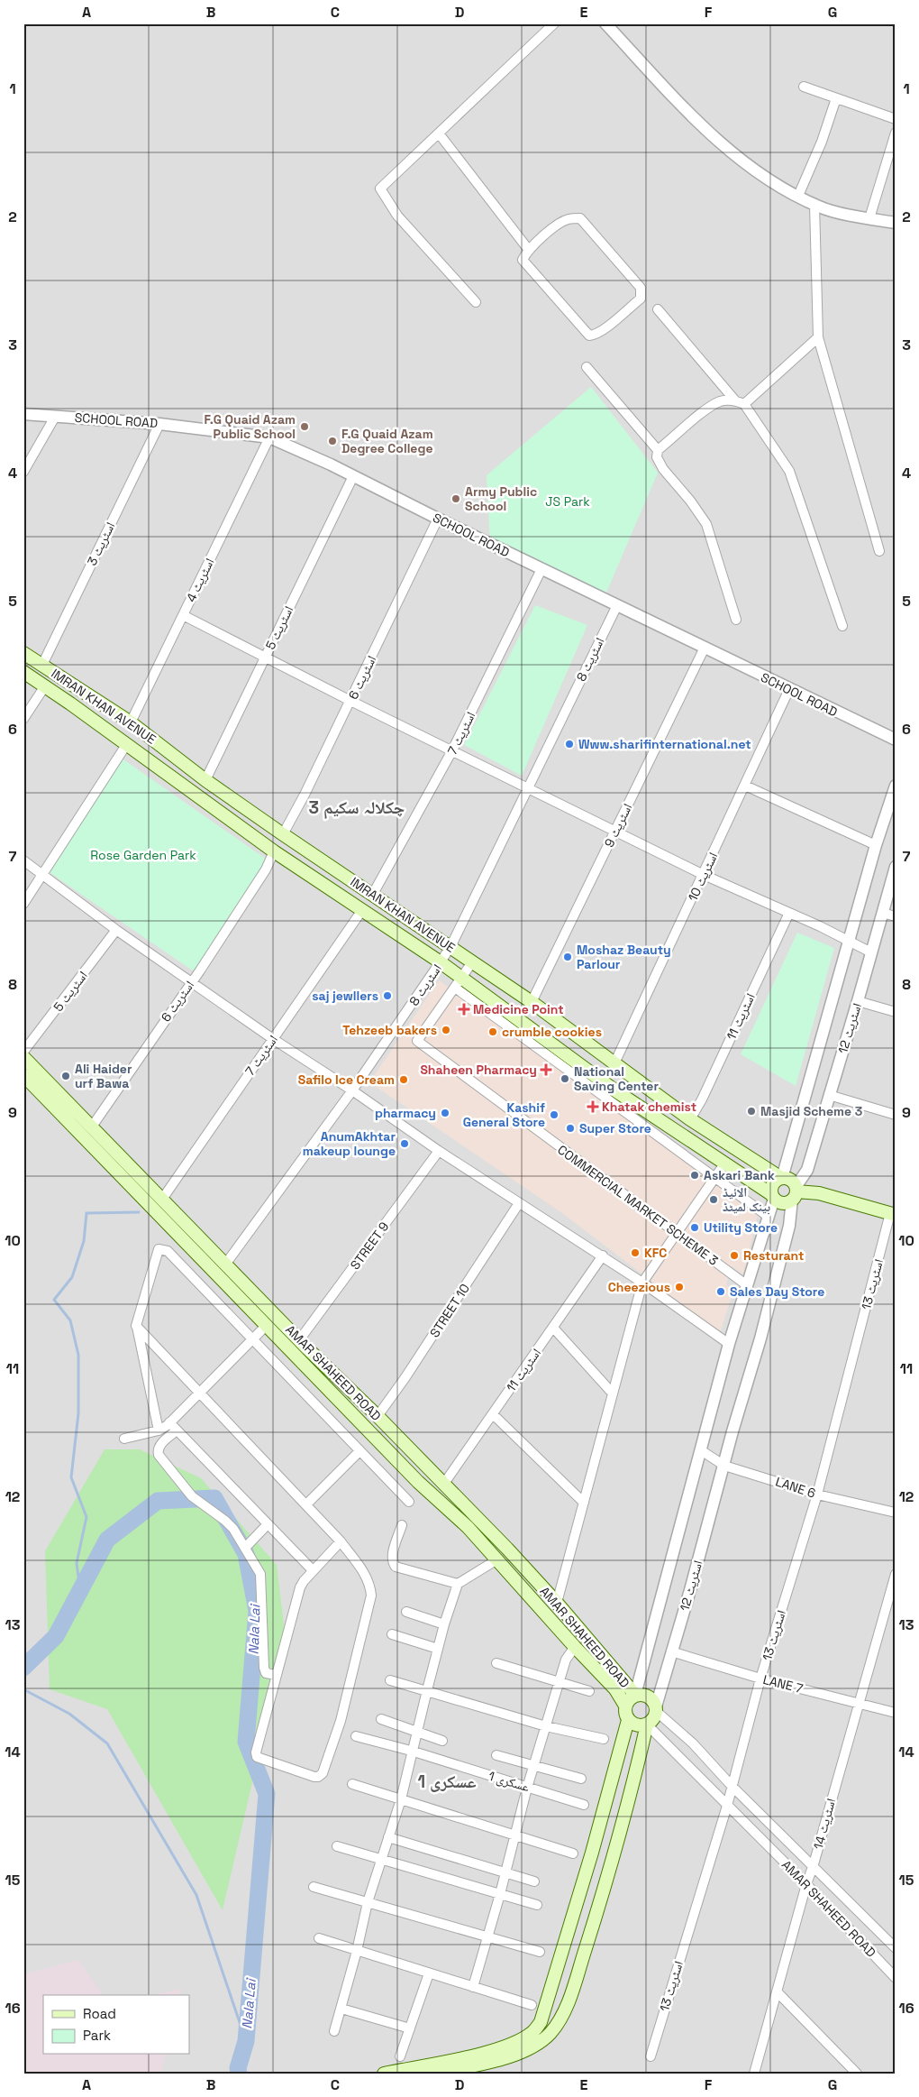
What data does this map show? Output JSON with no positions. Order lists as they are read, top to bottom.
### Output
{
  "streets": {
    "main road": ["IMRAN KHAN AVENUE", "AMAR SHAHEED ROAD"],
    "street": [
      "SCHOOL ROAD",
      "اسٹریٹ 3",
      "اسٹریٹ 4",
      "اسٹریٹ 5",
      "اسٹریٹ 8",
      "اسٹریٹ 6",
      "اسٹریٹ 7",
      "اسٹریٹ 9",
      "اسٹریٹ 10",
      "اسٹریٹ 11",
      "اسٹریٹ 12",
      "COMMERCIAL MARKET SCHEME 3",
      "STREET 9",
      "اسٹریٹ 13",
      "STREET 10",
      "LANE 6",
      "LANE 7",
      "عسکری 1",
      "اسٹریٹ 14"
    ]
  },
  "crossings": [
    ["SCHOOL ROAD", "اسٹریٹ 3"],
    ["SCHOOL ROAD", "اسٹریٹ 4"],
    ["SCHOOL ROAD", "اسٹریٹ 5"],
    ["SCHOOL ROAD", "اسٹریٹ 8"],
    ["SCHOOL ROAD", "اسٹریٹ 6"],
    ["SCHOOL ROAD", "اسٹریٹ 7"],
    ["SCHOOL ROAD", "اسٹریٹ 9"],
    ["SCHOOL ROAD", "اسٹریٹ 10"],
    ["اسٹریٹ 3", "IMRAN KHAN AVENUE"],
    ["اسٹریٹ 4", "IMRAN KHAN AVENUE"],
    ["اسٹریٹ 5", "IMRAN KHAN AVENUE"],
    ["اسٹریٹ 8", "IMRAN KHAN AVENUE"],
    ["اسٹریٹ 8", "AMAR SHAHEED ROAD"],
    ["اسٹریٹ 6", "IMRAN KHAN AVENUE"],
    ["اسٹریٹ 6", "AMAR SHAHEED ROAD"],
    ["IMRAN KHAN AVENUE", "اسٹریٹ 7"],
    ["IMRAN KHAN AVENUE", "اسٹریٹ 9"],
    ["IMRAN KHAN AVENUE", "اسٹریٹ 10"],
    ["IMRAN KHAN AVENUE", "اسٹریٹ 11"],
    ["IMRAN KHAN AVENUE", "اسٹریٹ 12"],
    ["IMRAN KHAN AVENUE", "COMMERCIAL MARKET SCHEME 3"],
    ["اسٹریٹ 7", "AMAR SHAHEED ROAD"],
    ["اسٹریٹ 11", "AMAR SHAHEED ROAD"],
    ["اسٹریٹ 12", "AMAR SHAHEED ROAD"],
    ["اسٹریٹ 12", "LANE 6"],
    ["اسٹریٹ 12", "LANE 7"],
    ["STREET 9", "AMAR SHAHEED ROAD"],
    ["اسٹریٹ 13", "AMAR SHAHEED ROAD"],
    ["اسٹریٹ 13", "LANE 6"],
    ["اسٹریٹ 13", "LANE 7"],
    ["STREET 10", "AMAR SHAHEED ROAD"],
    ["AMAR SHAHEED ROAD", "اسٹریٹ 14"],
    ["LANE 7", "اسٹریٹ 14"]
  ],
  "districts": ["چکلالہ سکیم 3", "عسکری 1"],
  "water": ["Nala Lai"],
  "parks": ["JS Park", "Rose Garden Park"],
  "places": {
    "other": [
      "F.G Quaid Azam Public School",
      "F.G Quaid Azam Degree College",
      "Army Public School",
      "Www.sharifinternational.net",
      "Moshaz Beauty Parlour",
      "saj jewllers",
      "Tehzeeb bakers",
      "crumble cookies",
      "Ali Haider urf Bawa",
      "National Saving Center",
      "Safilo Ice Cream",
      "Masjid Scheme 3",
      "pharmacy",
      "Kashif General Store",
      "Super Store",
      "AnumAkhtar makeup lounge",
      "Askari Bank",
      "الائیڈ بینک لمیٹڈ",
      "Utility Store",
      "KFC",
      "Resturant",
      "Cheezious",
      "Sales Day Store"
    ],
    "health": ["Medicine Point", "Shaheen Pharmacy", "Khatak chemist"]
  },
  "legend": ["Road", "Park"],
  "grid": {
    "columns": [
      "A",
      "B",
      "C",
      "D",
      "E",
      "F",
      "G"
    ],
    "rows": [
      "1",
      "2",
      "3",
      "4",
      "5",
      "6",
      "7",
      "8",
      "9",
      "10",
      "11",
      "12",
      "13",
      "14",
      "15",
      "16"
    ]
  }
}
